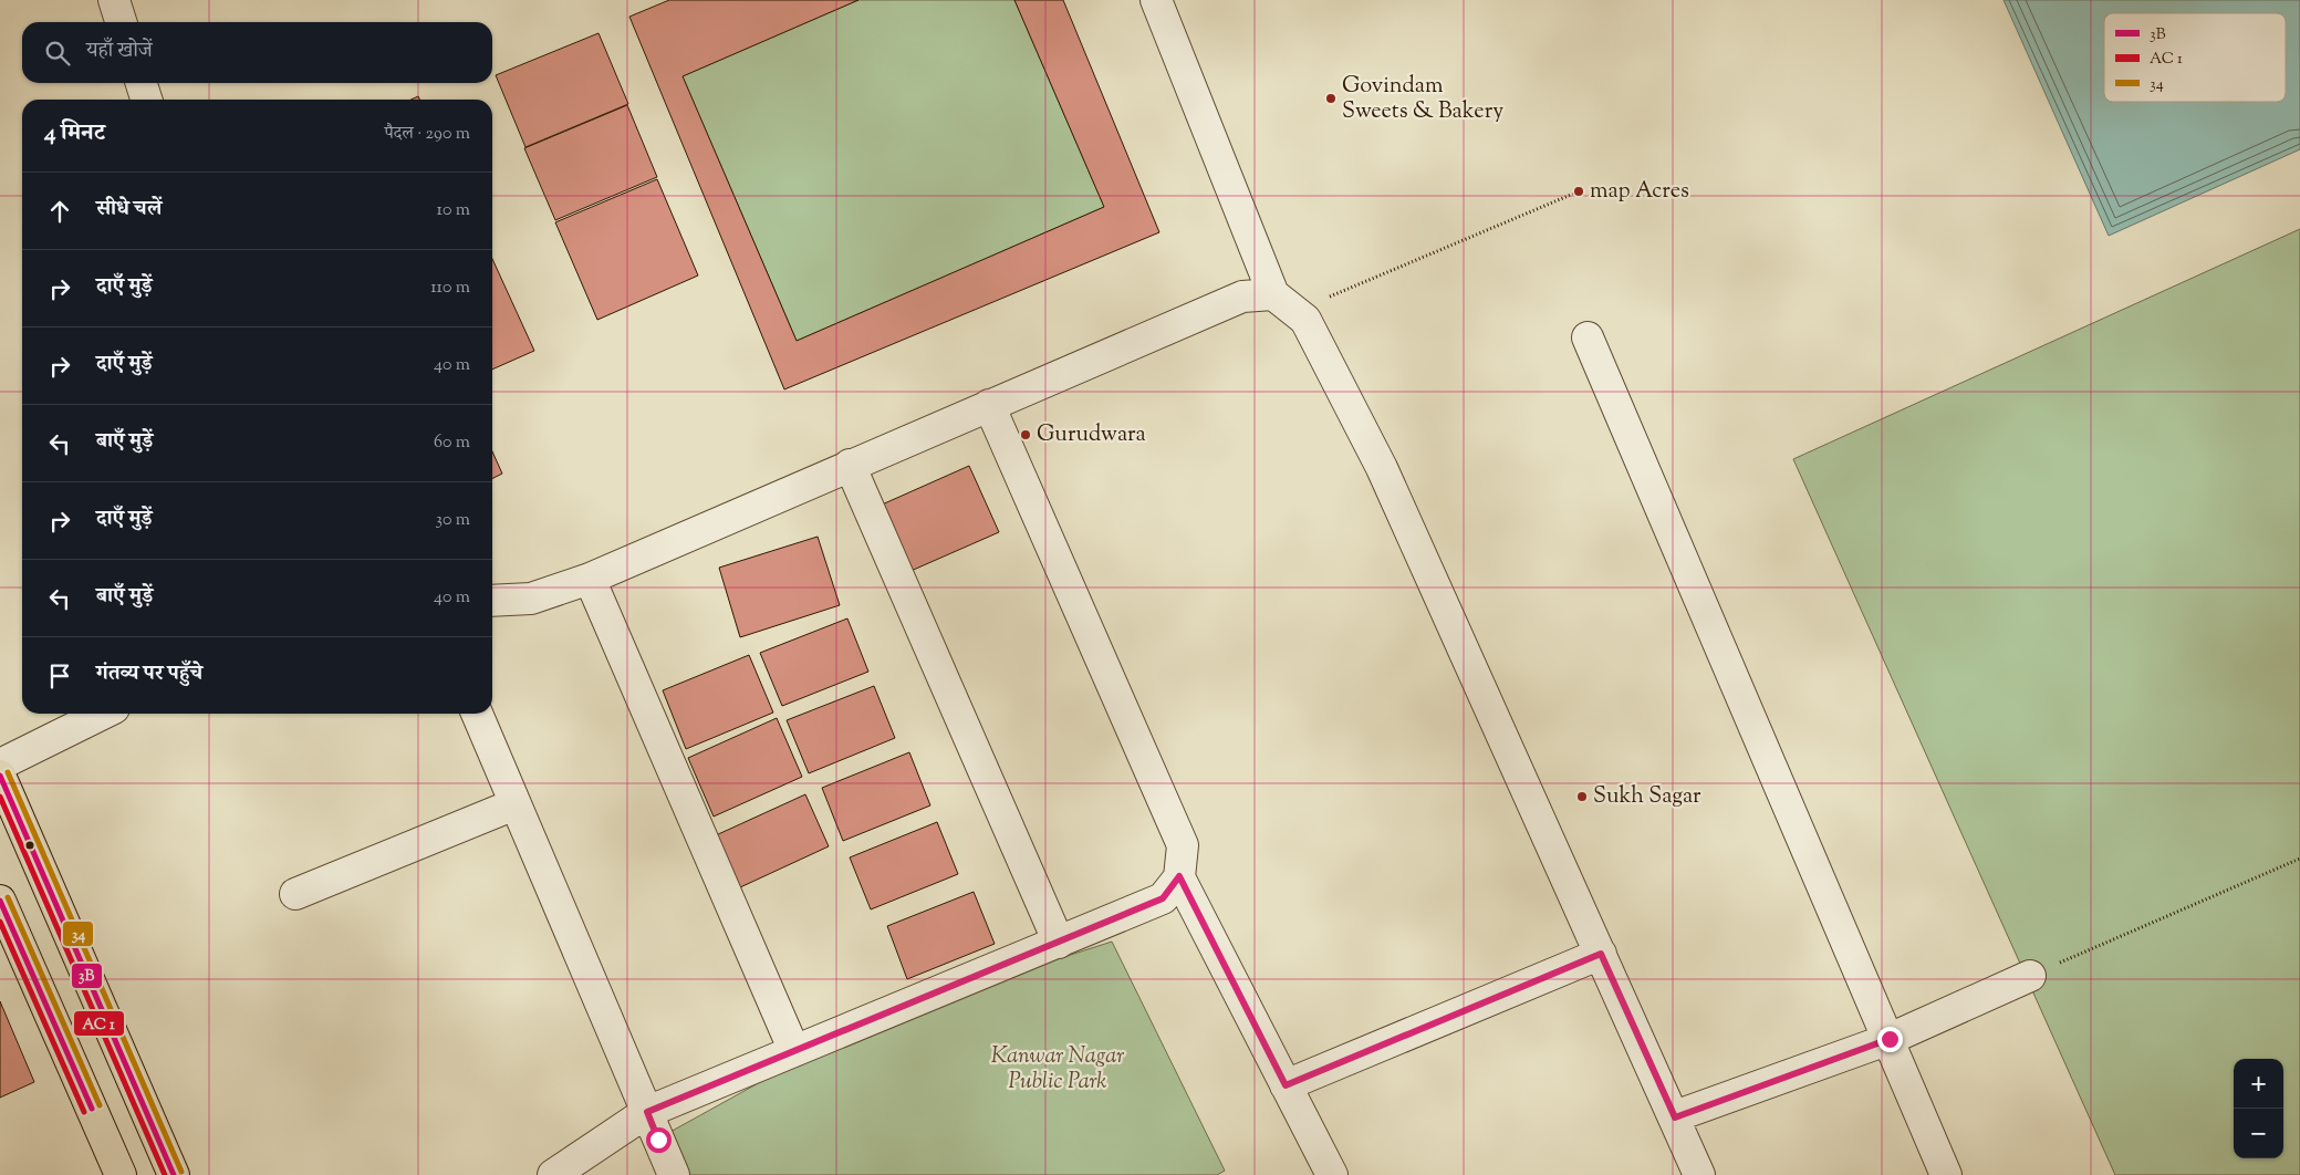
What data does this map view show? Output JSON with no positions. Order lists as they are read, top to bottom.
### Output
{
  "parks": ["Kanwar Nagar Public Park"],
  "places": [
    "Govindam Sweets & Bakery",
    "map Acres",
    "Gurudwara",
    "Sukh Sagar"
  ],
  "lines": ["transit line 34", "transit line 3B"],
  "legend": ["3B", "AC 1", "34"],
  "page": {
    "search": "यहाँ खोजें",
    "heading": ["4 मिनट", "पैदल · 290 m"],
    "list": [
      ["सीधे चलें", "10 m"],
      ["दाएँ मुड़ें", "110 m"],
      ["दाएँ मुड़ें", "40 m"],
      ["बाएँ मुड़ें", "60 m"],
      ["दाएँ मुड़ें", "30 m"],
      ["बाएँ मुड़ें", "40 m"],
      "गंतव्य पर पहुँचे"
    ],
    "map_buttons": ["+", "−"]
  }
}
